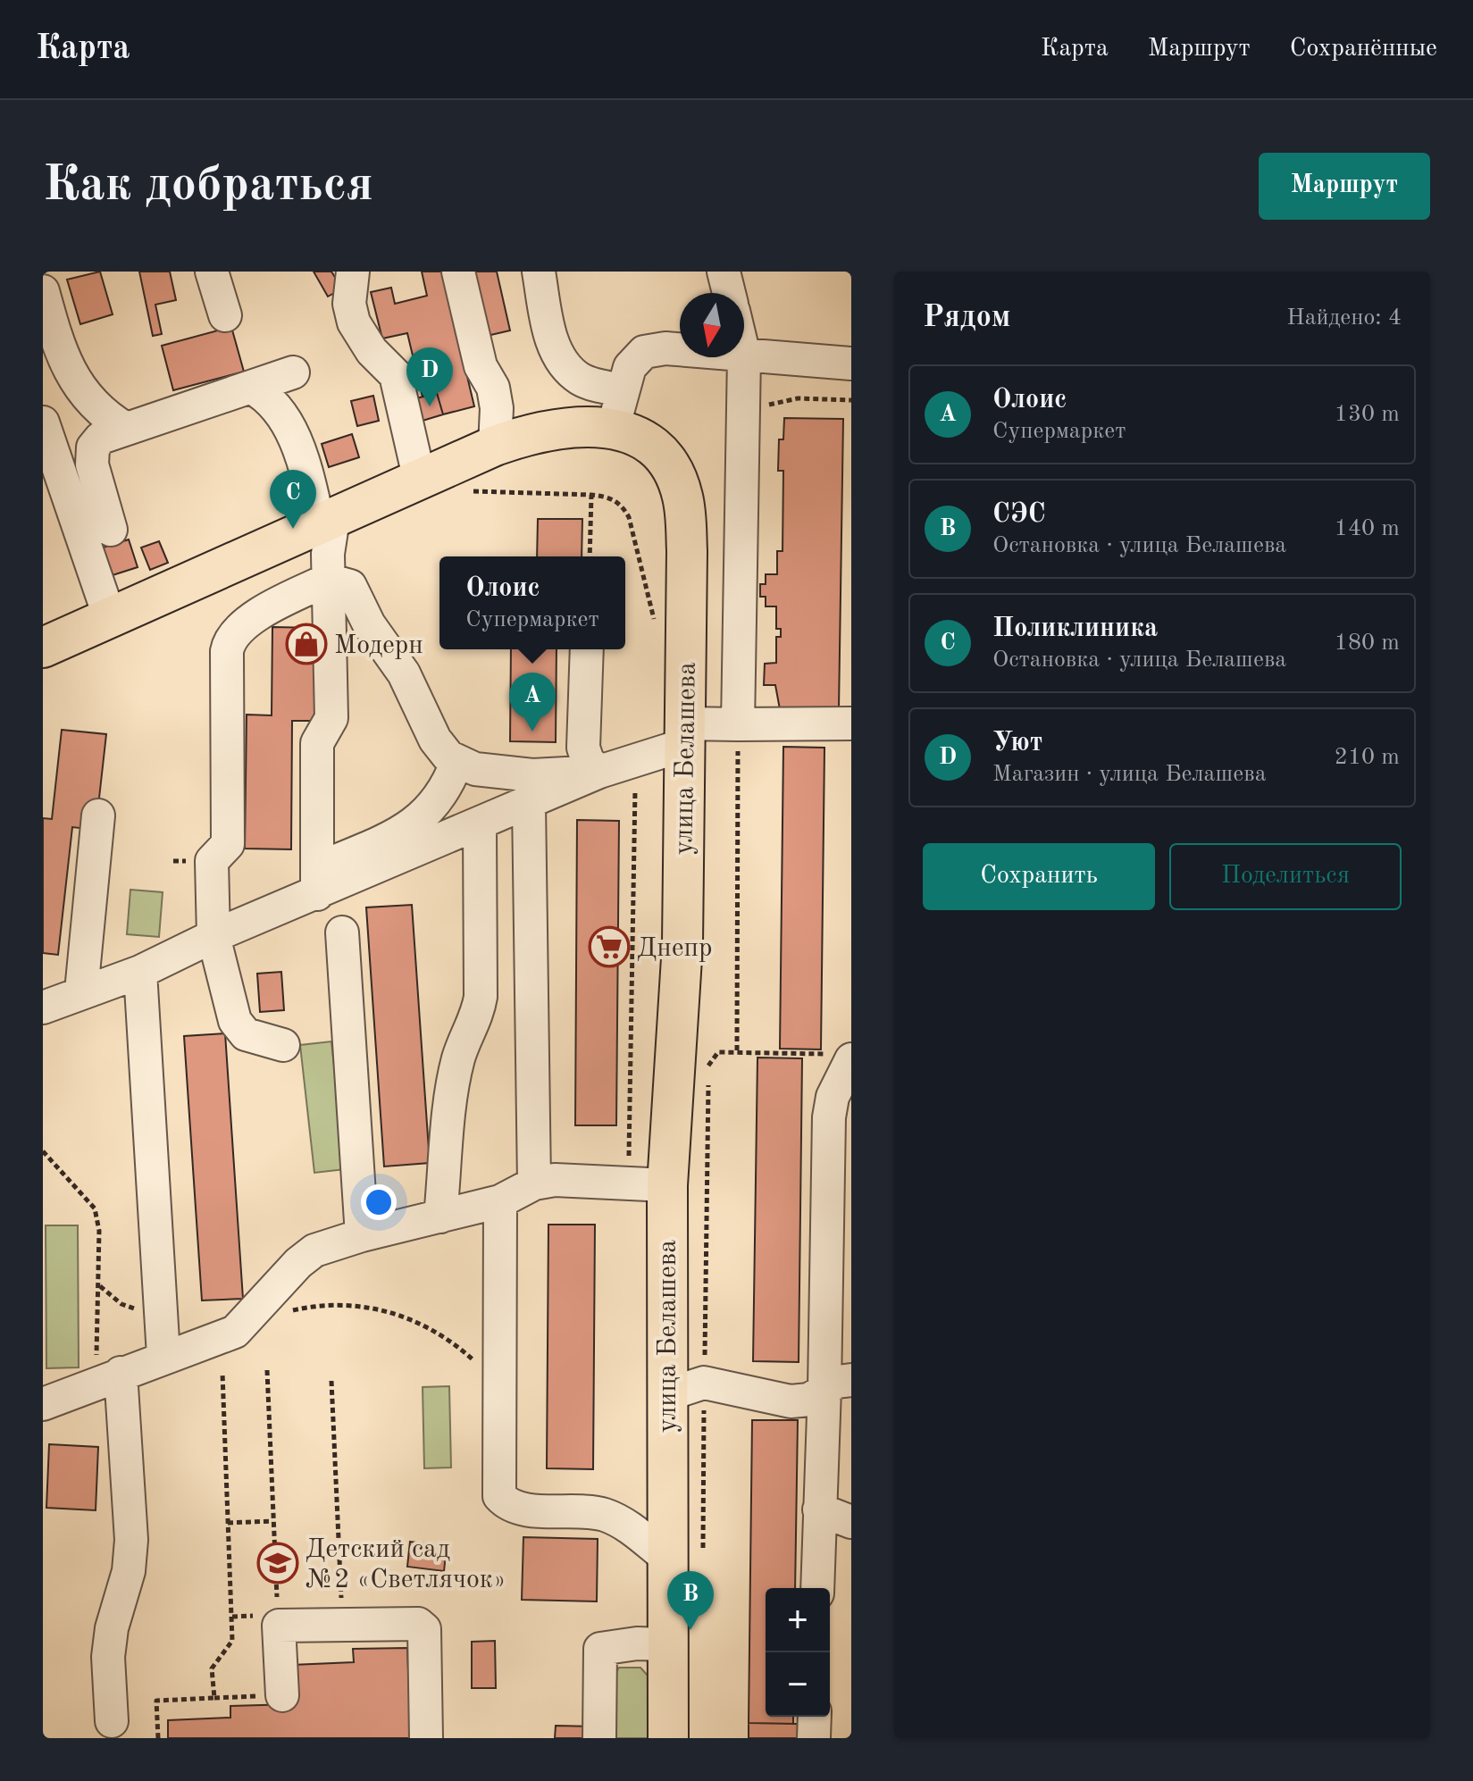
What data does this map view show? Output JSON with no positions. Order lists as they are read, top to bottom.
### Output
{
  "streets": {
    "main road": ["улица Белашева"]
  },
  "places": {
    "shop": ["Модерн"],
    "supermarket": ["Днепр"],
    "school or university": ["Детский сад №2 «Светлячок»"]
  },
  "north": "bottom",
  "page": {
    "header": "Карта",
    "nav": ["Карта", "Маршрут", "Сохранённые"],
    "buttons": [
      "Маршрут",
      ["Сохранить", "Поделиться"]
    ],
    "title": "Как добраться",
    "heading": ["Рядом", "Найдено: 4"],
    "pins": [
      "D",
      "C",
      "A",
      "B"
    ],
    "list": [
      {
        "mark": "A",
        "name": "Олоис",
        "note": "Супермаркет",
        "value": "130 m"
      },
      {
        "mark": "B",
        "name": "СЭС",
        "note": "Остановка · улица Белашева",
        "value": "140 m"
      },
      {
        "mark": "C",
        "name": "Поликлиника",
        "note": "Остановка · улица Белашева",
        "value": "180 m"
      },
      {
        "mark": "D",
        "name": "Уют",
        "note": "Магазин · улица Белашева",
        "value": "210 m"
      }
    ],
    "popup": ["Олоис", "Супермаркет"],
    "map_buttons": ["+", "−"]
  }
}
